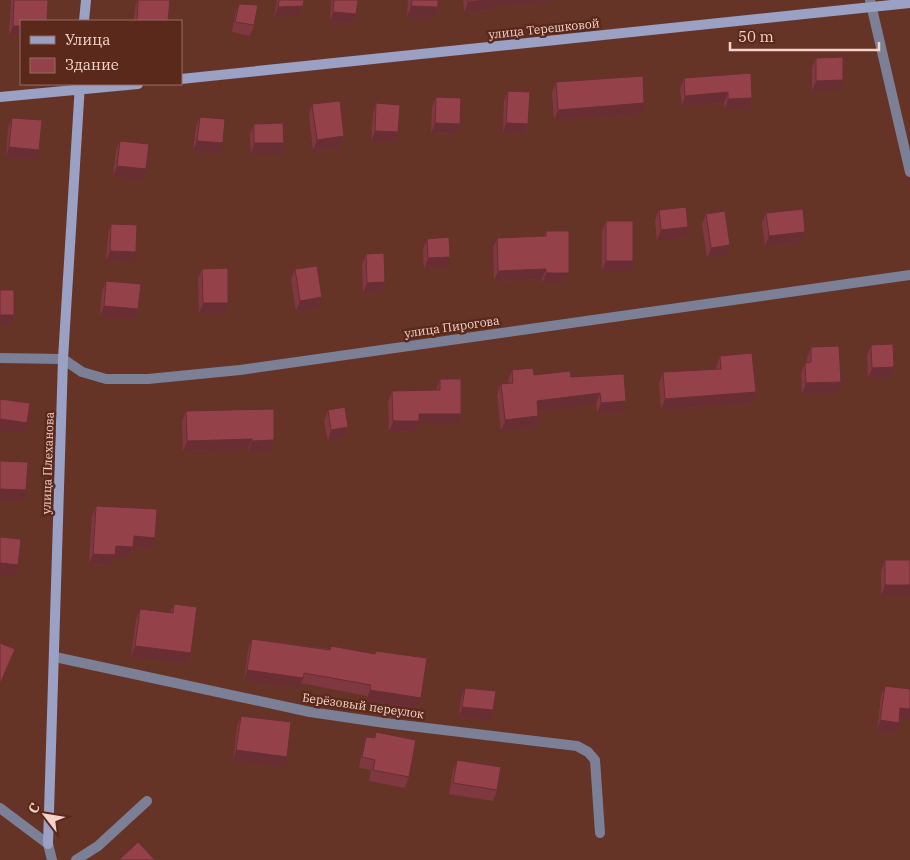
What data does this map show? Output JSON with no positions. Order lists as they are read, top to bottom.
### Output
{
  "streets": {
    "main road": ["улица Терешковой", "улица Плеханова"],
    "street": ["улица Пирогова", "Берёзовый переулок"]
  },
  "crossings": [
    ["улица Пирогова", "улица Плеханова"],
    ["улица Плеханова", "Берёзовый переулок"]
  ],
  "legend": ["Улица", "Здание"],
  "scale_bar": "50 m",
  "north": "top left"
}
